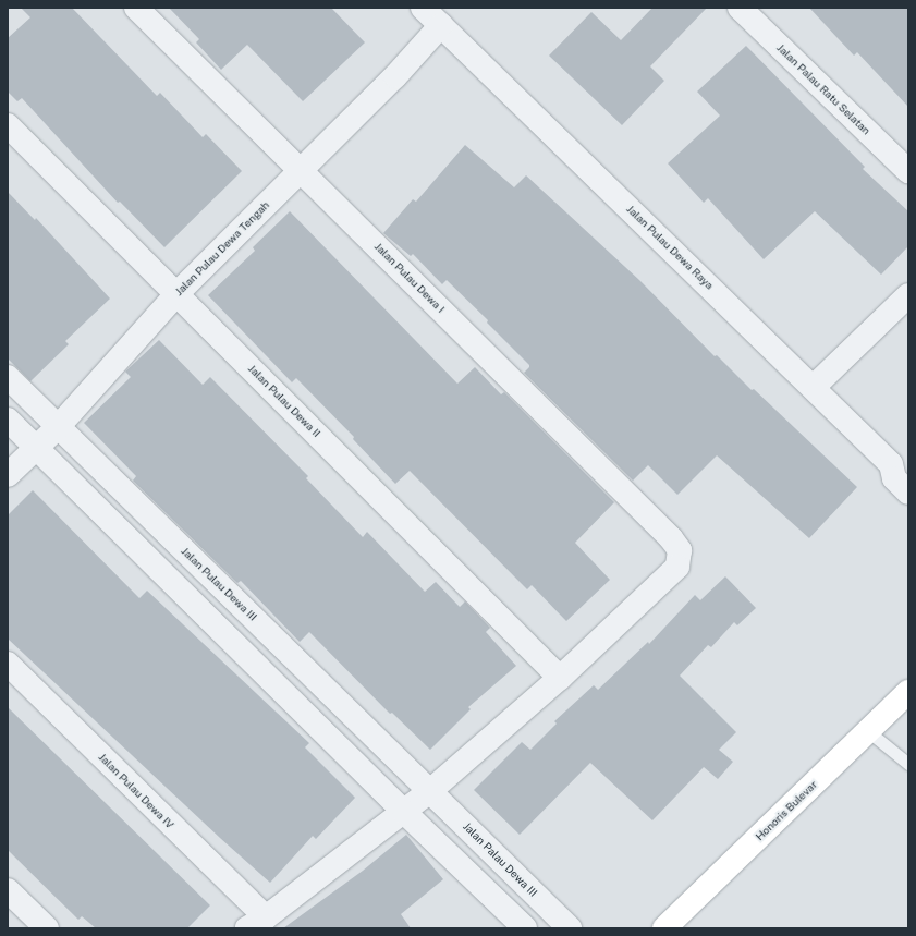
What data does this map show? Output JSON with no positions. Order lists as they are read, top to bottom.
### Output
{
  "streets": {
    "street": [
      "Jalan Palau Ratu Selatan",
      "Jalan Pulau Dewa Raya",
      "Jalan Pulau Dewa Tengah",
      "Jalan Pulau Dewa I",
      "Jalan Pulau Dewa II",
      "Jalan Pulau Dewa III",
      "Jalan Pulau Dewa IV",
      "Honoris Bulevar",
      "Jalan Palau Dewa III"
    ]
  },
  "crossings": [
    ["Jalan Pulau Dewa Raya", "Jalan Pulau Dewa Tengah"],
    ["Jalan Pulau Dewa Tengah", "Jalan Pulau Dewa I"],
    ["Jalan Pulau Dewa Tengah", "Jalan Pulau Dewa II"],
    ["Jalan Pulau Dewa Tengah", "Jalan Pulau Dewa III"],
    ["Jalan Pulau Dewa I", "Jalan Pulau Dewa II"],
    ["Jalan Pulau Dewa III", "Jalan Palau Dewa III"]
  ]
}
